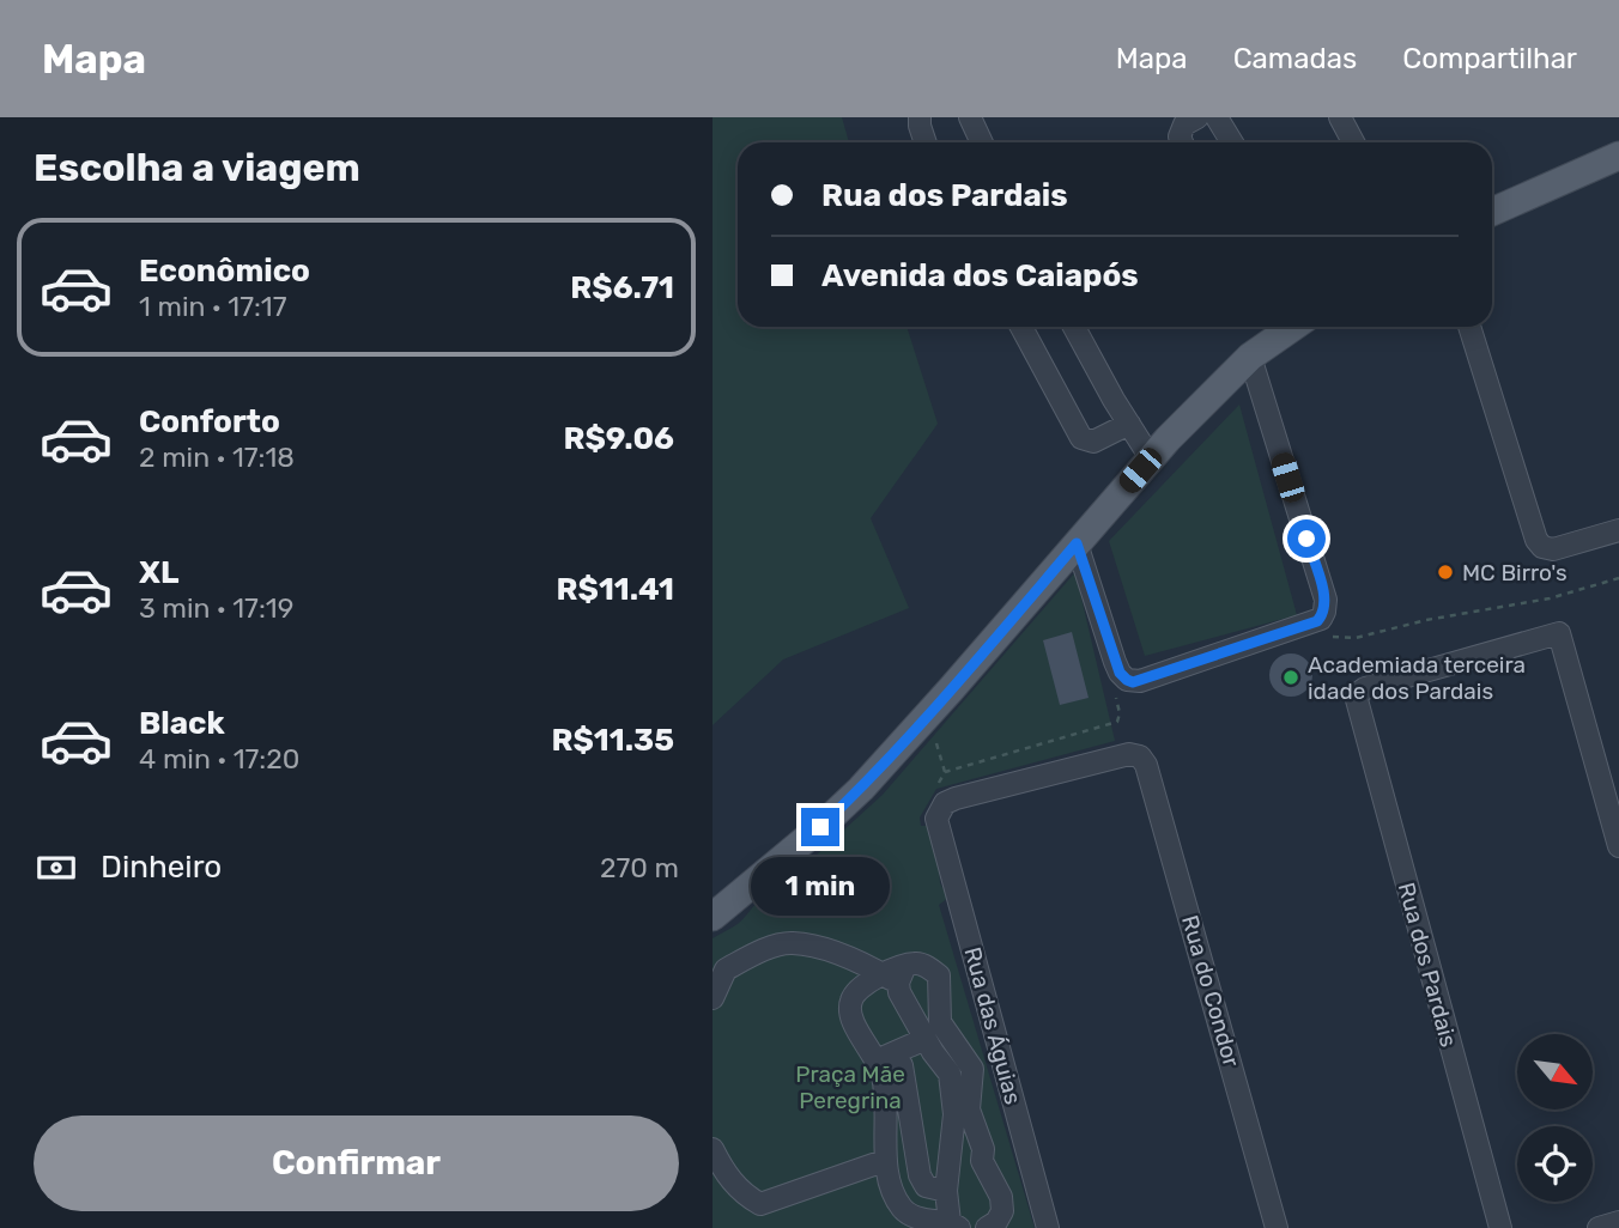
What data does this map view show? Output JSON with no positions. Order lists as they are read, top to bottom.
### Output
{
  "streets": {
    "street": ["Rua dos Pardais", "Rua do Condor", "Rua das Águias"]
  },
  "crossings": [
    ["Rua do Condor", "Rua das Águias"]
  ],
  "parks": ["Praça Mãe Peregrina"],
  "places": ["MC Birro's", "Academiada terceira idade dos Pardais"],
  "north": "bottom right",
  "page": {
    "header": "Mapa",
    "nav": ["Mapa", "Camadas", "Compartilhar"],
    "heading": "Escolha a viagem",
    "banner": ["Rua dos Pardais", "Avenida dos Caiapós"],
    "list": [
      {
        "name": "Econômico",
        "note": "1 min · 17:17",
        "value": "R$6.71"
      },
      {
        "name": "Conforto",
        "note": "2 min · 17:18",
        "value": "R$9.06"
      },
      {
        "name": "XL",
        "note": "3 min · 17:19",
        "value": "R$11.41"
      },
      {
        "name": "Black",
        "note": "4 min · 17:20",
        "value": "R$11.35"
      }
    ],
    "pay": ["Dinheiro", "270 m"],
    "bubble": "1 min",
    "buttons": "Confirmar"
  }
}
